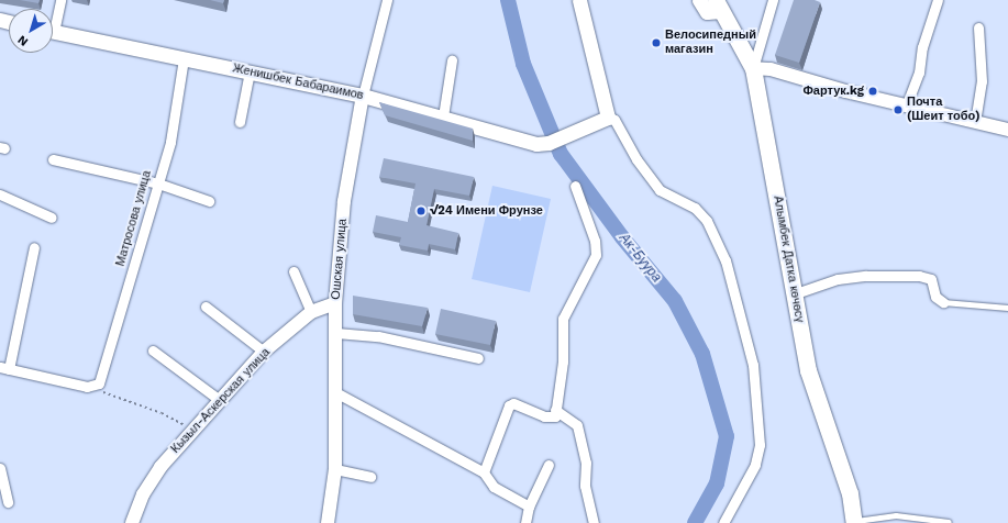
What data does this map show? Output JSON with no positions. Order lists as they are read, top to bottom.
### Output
{
  "streets": {
    "main road": ["Женишбек Бабараимов", "Алымбек Датка көчөсү"],
    "street": ["Матросова улица", "Ошская улица", "Кызыл-Аскерская улица"]
  },
  "crossings": [
    ["Женишбек Бабараимов", "Матросова улица"],
    ["Женишбек Бабараимов", "Ошская улица"],
    ["Ошская улица", "Кызыл-Аскерская улица"]
  ],
  "water": ["Ак-Буура"],
  "places": [
    "Велосипедный магазин",
    "Фартук.kg",
    "Почта (Шеит тобо)",
    "√24 Имени Фрунзе"
  ],
  "north": "bottom left"
}
